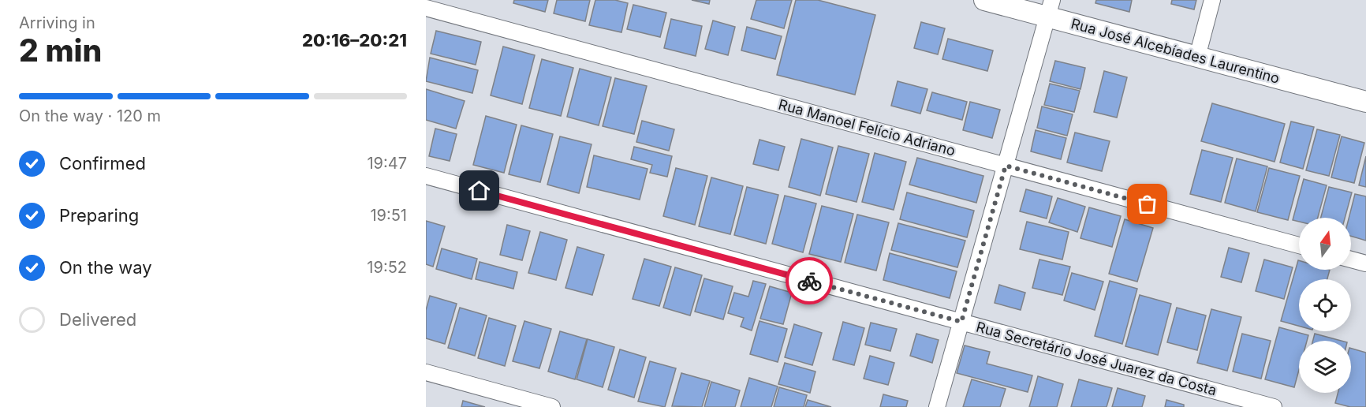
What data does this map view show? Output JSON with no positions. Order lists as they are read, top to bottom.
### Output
{
  "streets": {
    "street": ["Rua José Alcebíades Laurentino", "Rua Manoel Felício Adriano", "Rua Secretário José Juarez da Costa"]
  },
  "north": "top",
  "page": {
    "heading": ["2 min", "Arriving in", "20:16–20:21"],
    "bar": "On the way · 120 m",
    "list": [
      ["Confirmed", "19:47"],
      ["Preparing", "19:51"],
      ["On the way", "19:52"],
      "Delivered"
    ]
  }
}
